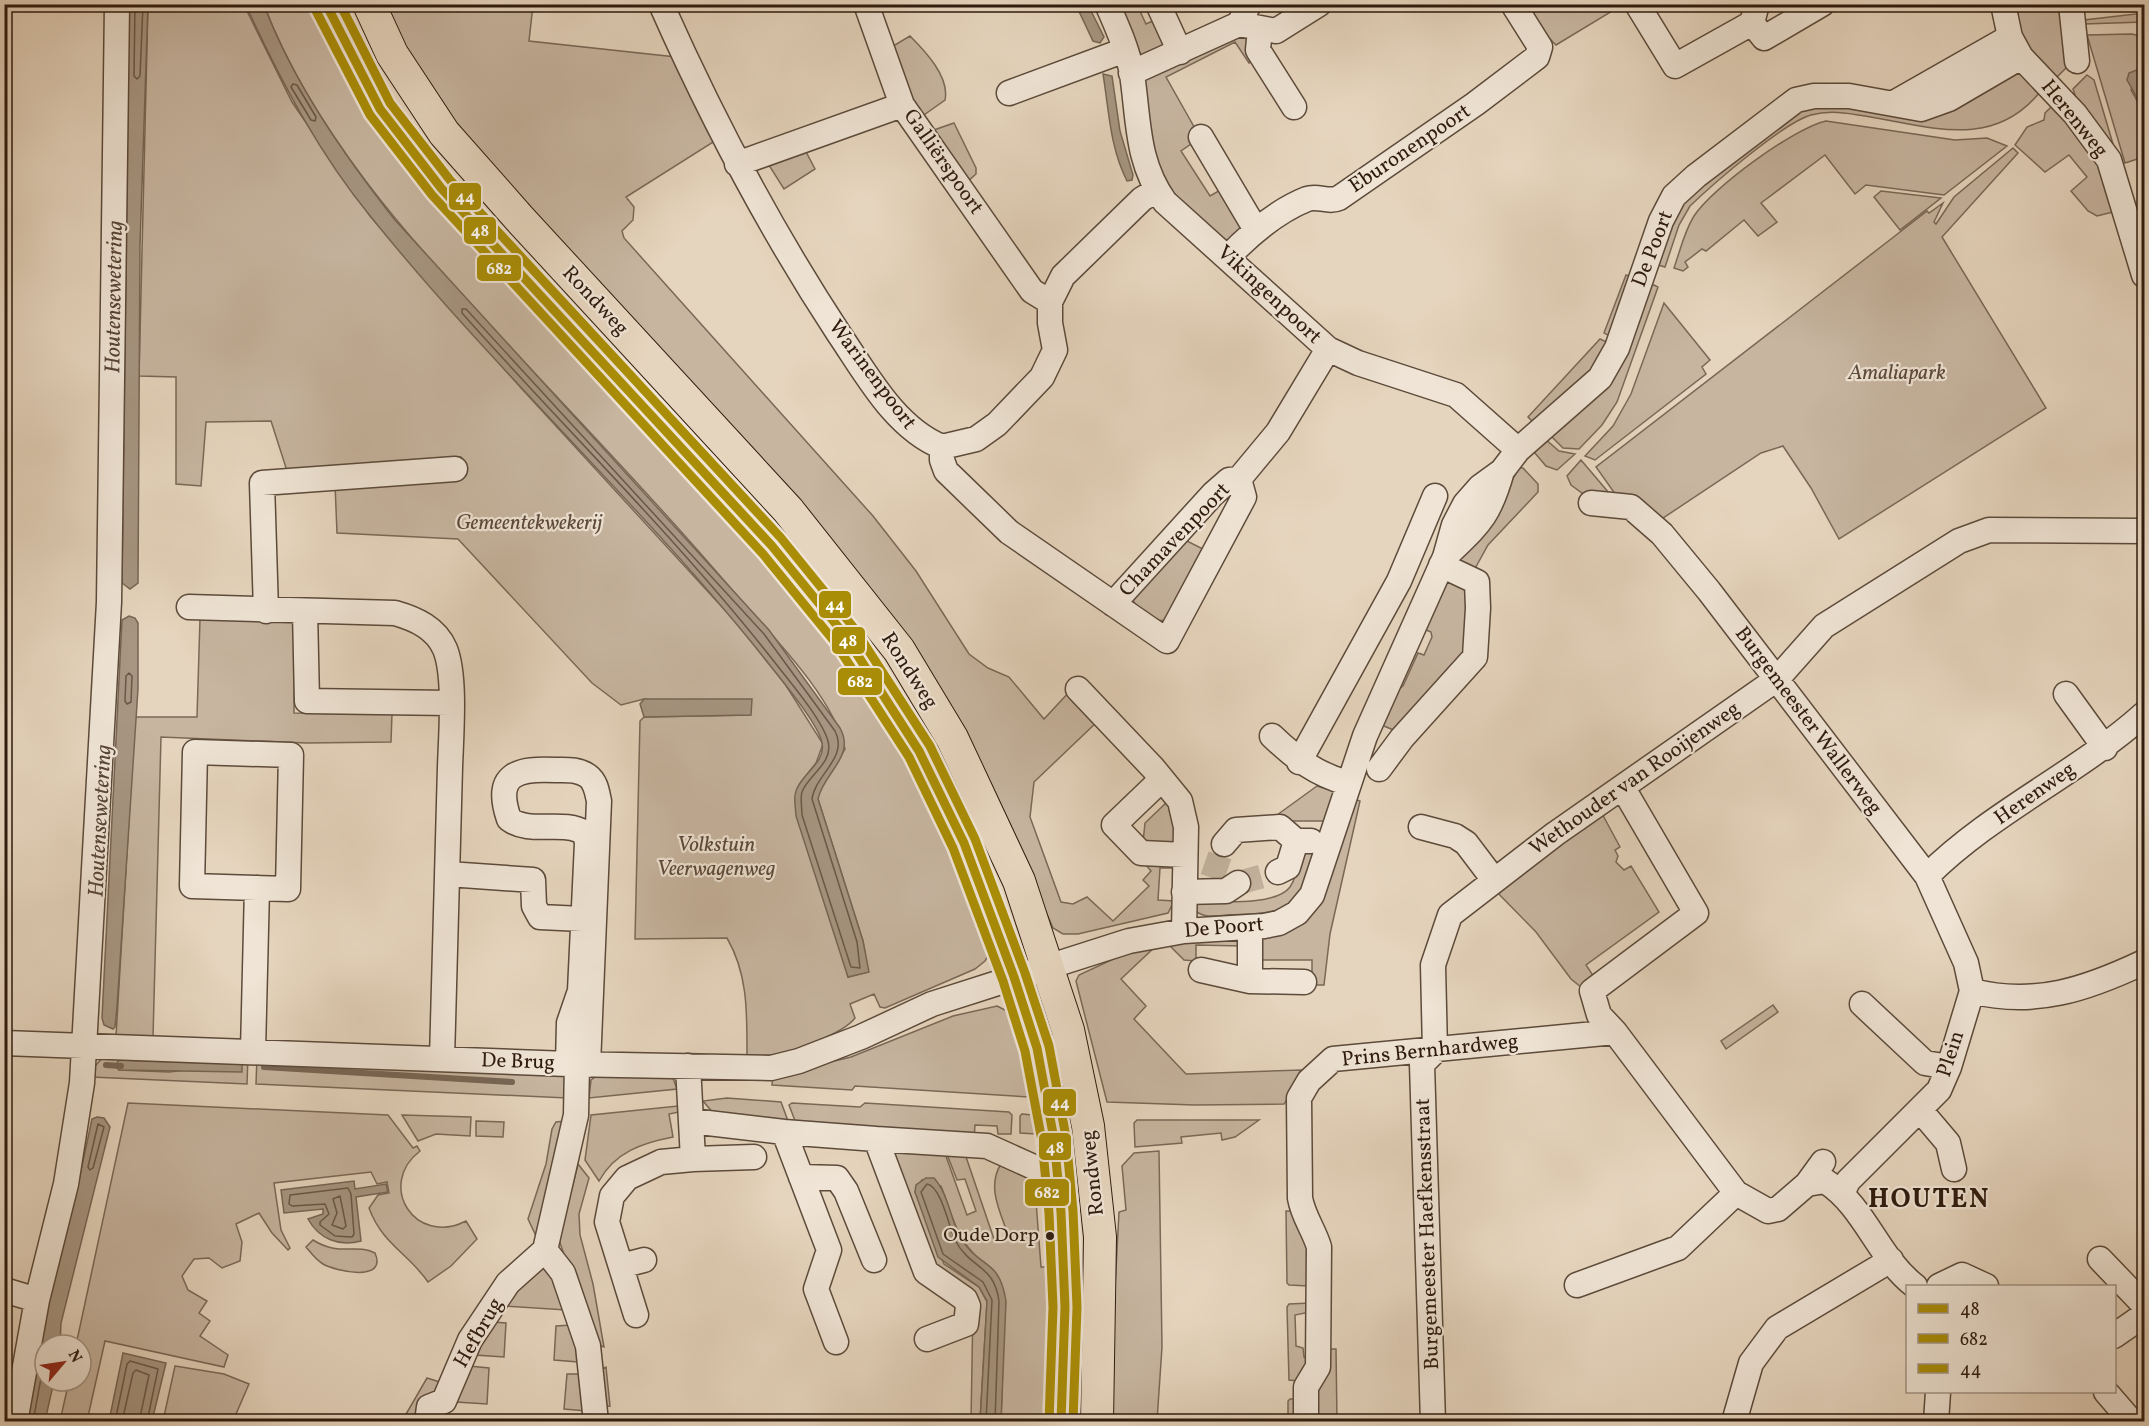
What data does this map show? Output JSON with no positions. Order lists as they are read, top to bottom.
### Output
{
  "streets": {
    "main road": ["Rondweg"],
    "street": [
      "Herenweg",
      "Eburonenpoort",
      "Galliërspoort",
      "De Poort",
      "Vikingenpoort",
      "Warinenpoort",
      "Chamavenpoort",
      "Burgemeester Wallerweg",
      "Wethouder van Rooijenweg",
      "Prins Bernhardweg",
      "Plein",
      "De Brug",
      "Burgemeester Haefkensstraat",
      "Hefbrug"
    ]
  },
  "crossings": [
    ["Herenweg", "De Poort"],
    ["Herenweg", "Burgemeester Wallerweg"],
    ["Eburonenpoort", "Vikingenpoort"],
    ["De Poort", "Vikingenpoort"],
    ["De Poort", "Rondweg"],
    ["De Poort", "De Brug"],
    ["Vikingenpoort", "Chamavenpoort"],
    ["Rondweg", "De Brug"],
    ["Warinenpoort", "Chamavenpoort"],
    ["Burgemeester Wallerweg", "Wethouder van Rooijenweg"],
    ["Burgemeester Wallerweg", "Plein"],
    ["Wethouder van Rooijenweg", "Prins Bernhardweg"],
    ["Wethouder van Rooijenweg", "Burgemeester Haefkensstraat"],
    ["Prins Bernhardweg", "Burgemeester Haefkensstraat"]
  ],
  "districts": ["HOUTEN"],
  "water": ["Houtensewetering"],
  "parks": ["Amaliapark", "Gemeentekwekerij", "Volkstuin Veerwagenweg"],
  "places": ["Oude Dorp"],
  "lines": ["transit line 48", "transit line 44", "transit line 682"],
  "legend": ["48", "682", "44"],
  "north": "top right"
}
